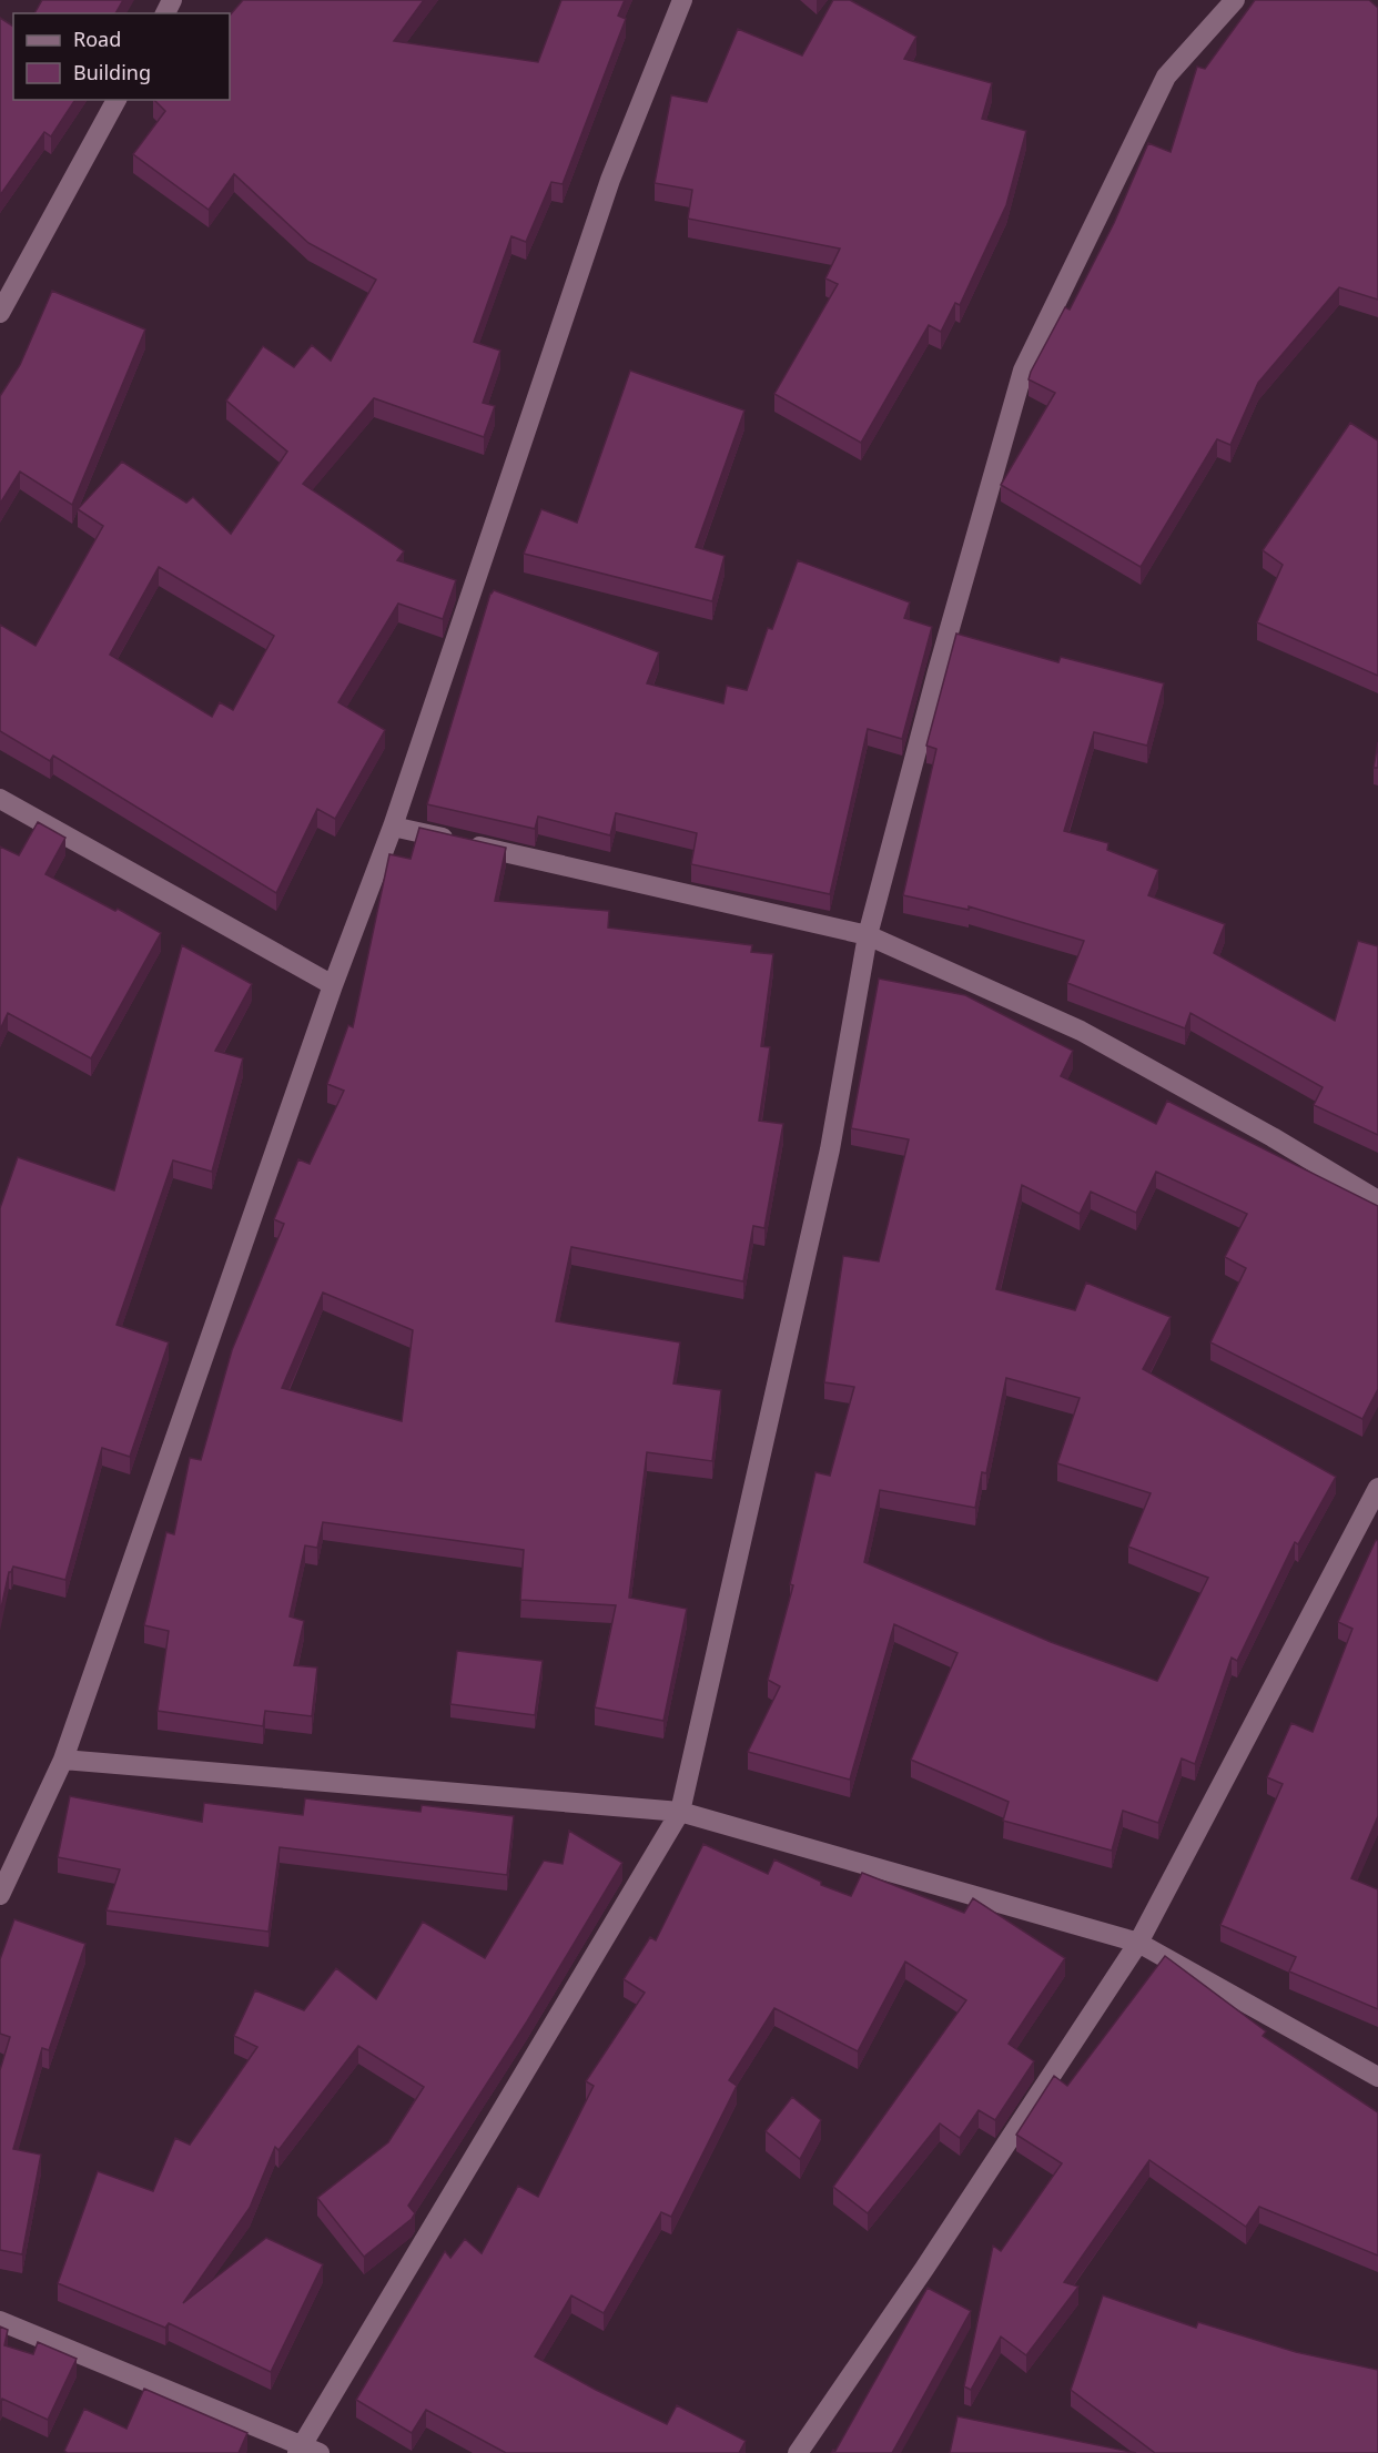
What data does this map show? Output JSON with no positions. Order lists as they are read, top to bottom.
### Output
{
  "legend": ["Road", "Building"]
}
